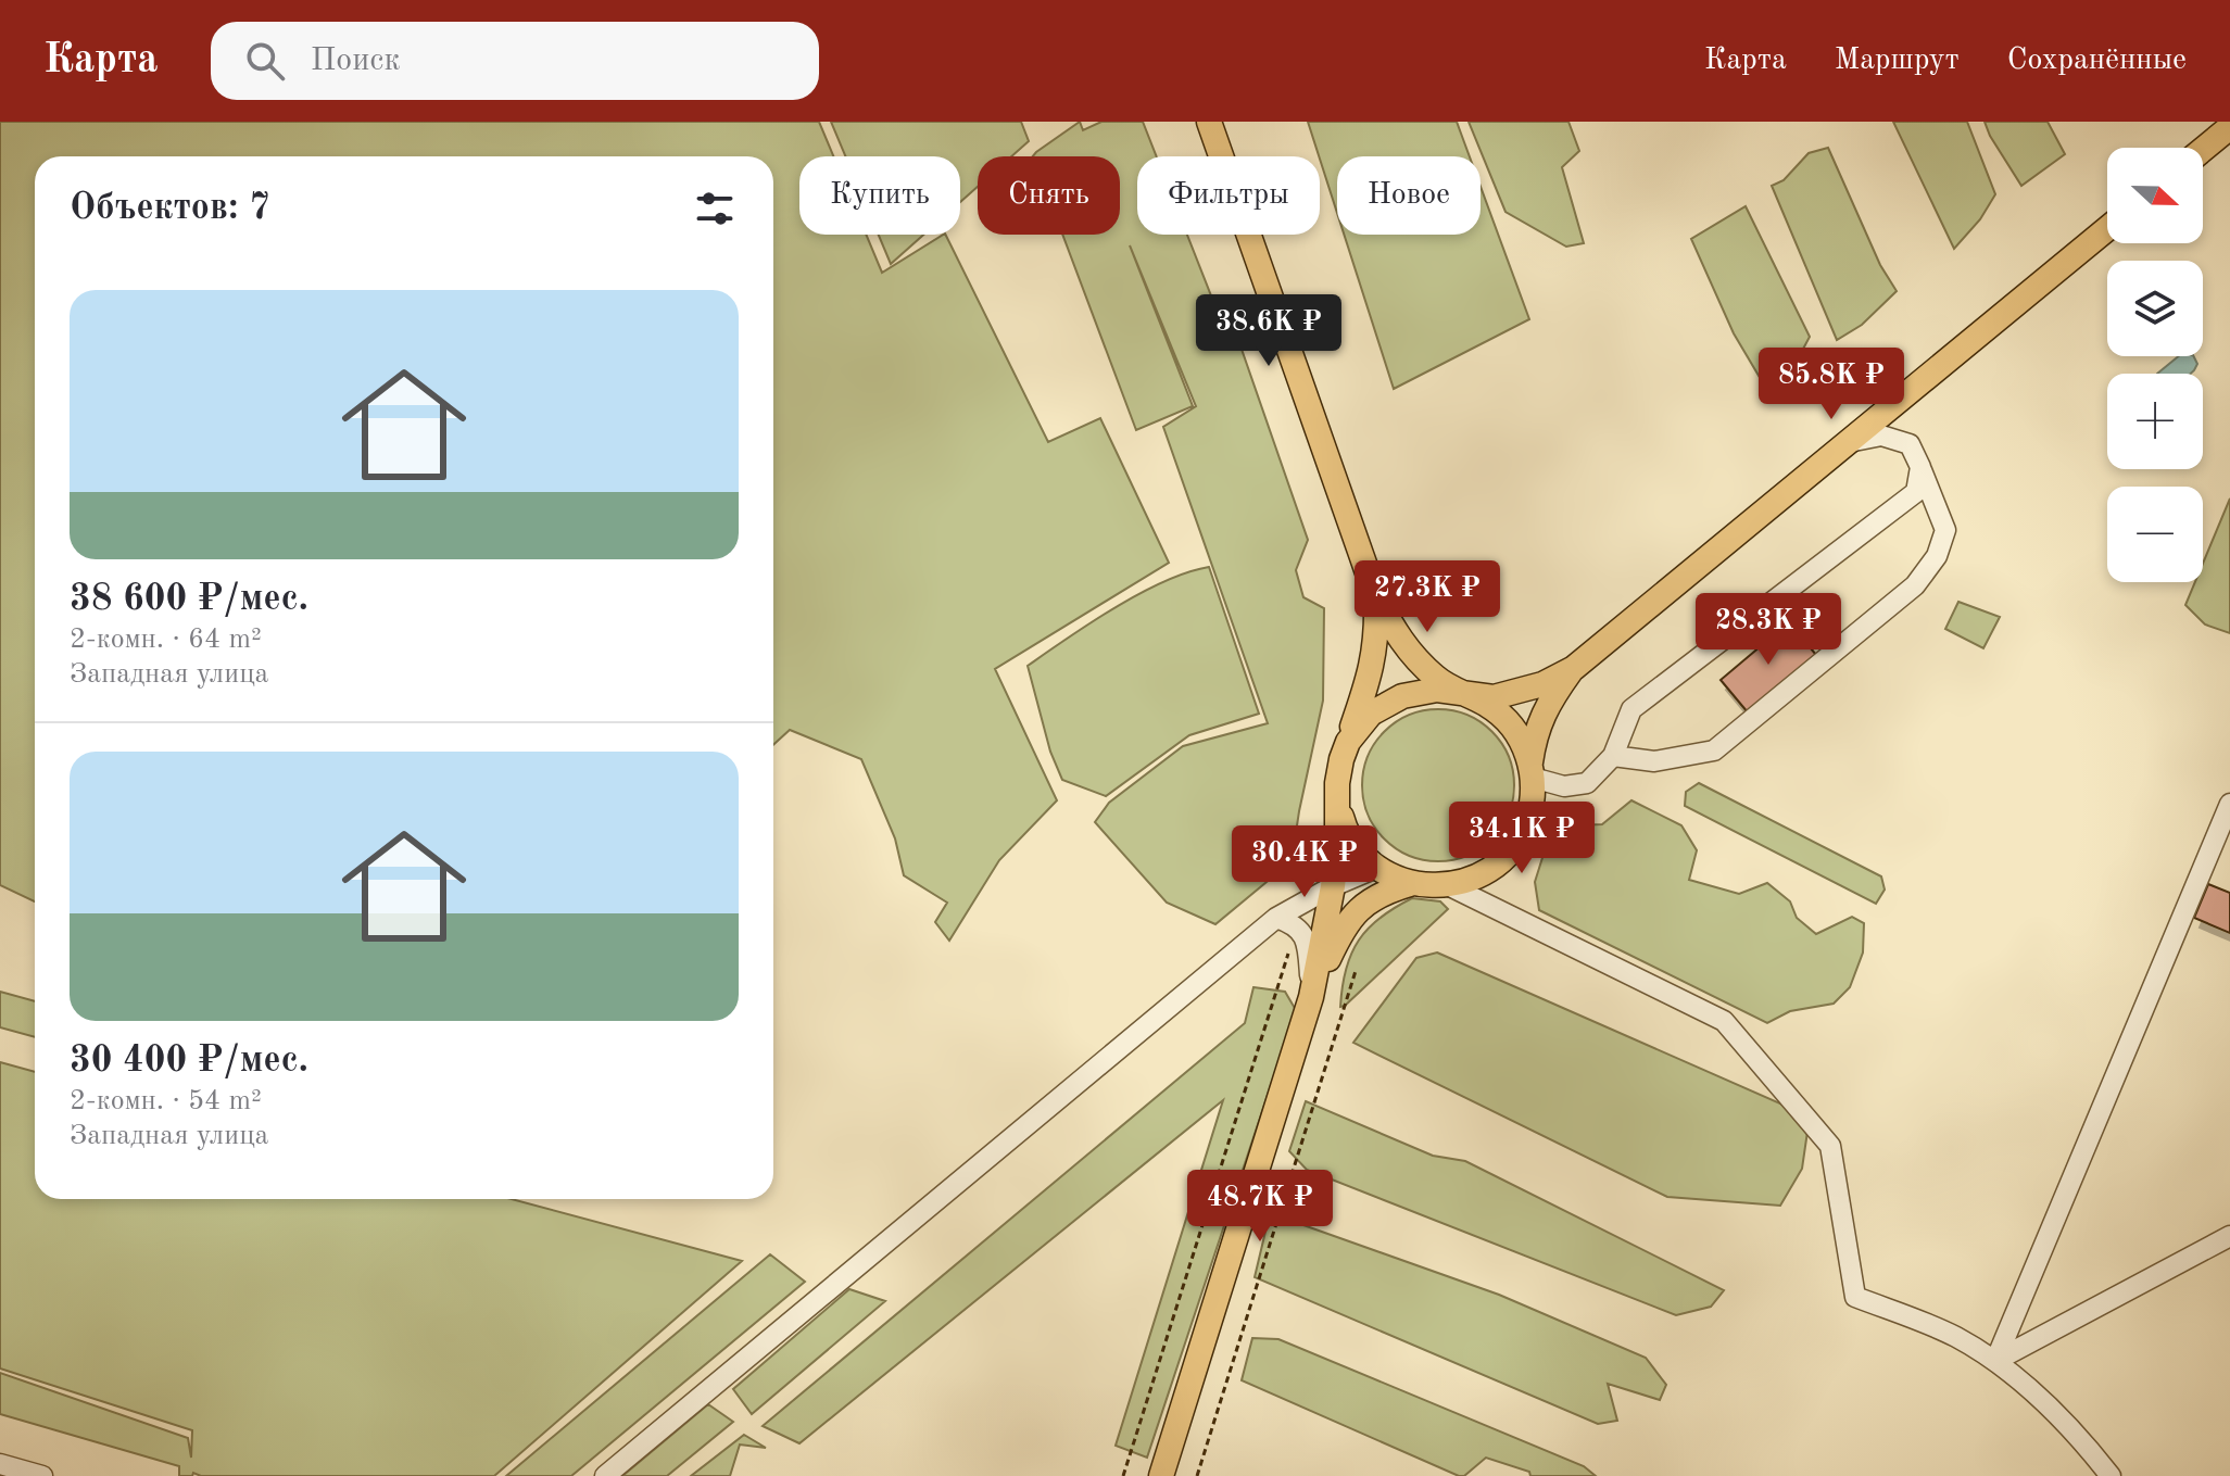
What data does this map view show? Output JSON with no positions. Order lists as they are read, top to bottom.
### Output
{
  "north": "right",
  "page": {
    "header": "Карта",
    "search": "Поиск",
    "nav": ["Карта", "Маршрут", "Сохранённые"],
    "map_buttons": ["+", "−"],
    "chip": [
      "Купить",
      "Снять",
      "Фильтры",
      "Новое"
    ],
    "heading": "Объектов: 7",
    "list": [
      {
        "name": "38 600 ₽/мес.",
        "note": "2-комн. · 64 m² · Западная улица"
      },
      {
        "name": "30 400 ₽/мес.",
        "note": "2-комн. · 54 m² · Западная улица"
      }
    ],
    "price": [
      "38.6K ₽",
      "85.8K ₽",
      "27.3K ₽",
      "28.3K ₽",
      "34.1K ₽",
      "30.4K ₽",
      "48.7K ₽"
    ]
  }
}
